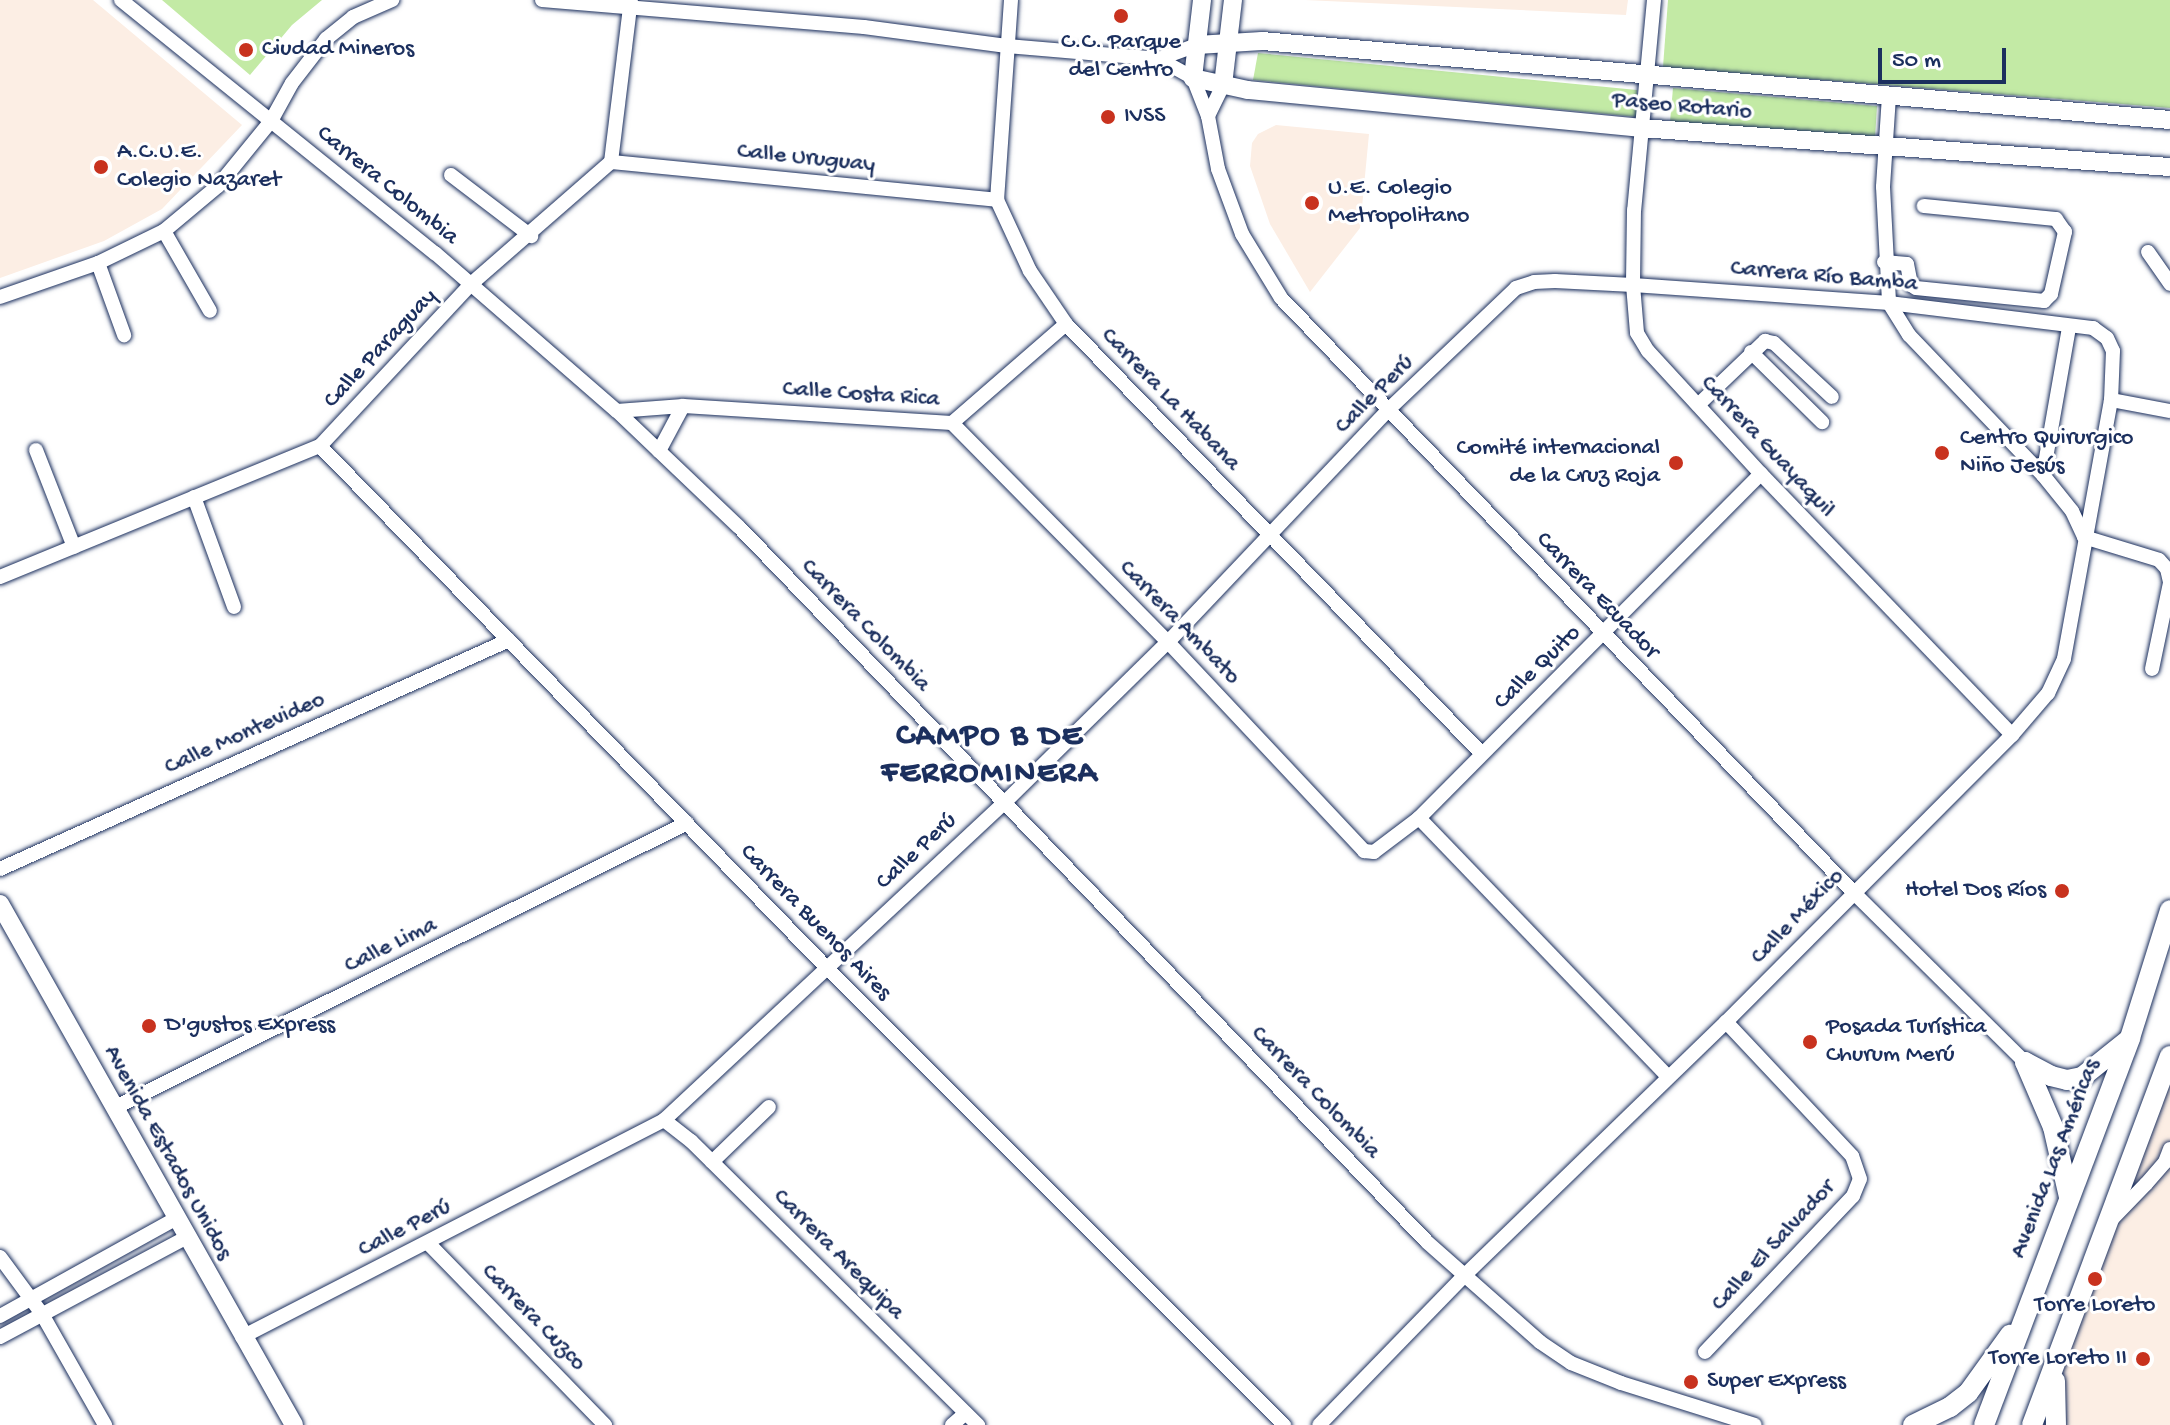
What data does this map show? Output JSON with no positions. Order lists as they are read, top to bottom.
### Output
{
  "streets": {
    "main road": ["Avenida Las Américas"],
    "street": [
      "Paseo Rotario",
      "Calle Uruguay",
      "Carrera Colombia",
      "Carrera Río Bamba",
      "Calle Paraguay",
      "Calle Costa Rica",
      "Calle Perú",
      "Carrera La Habana",
      "Carrera Guayaquil",
      "Carrera Ecuador",
      "Carrera Ambato",
      "Calle Quito",
      "Calle Montevideo",
      "Calle México",
      "Carrera Buenos Aires",
      "Calle Lima",
      "Avenida Estados Unidos",
      "Calle El Salvador",
      "Carrera Arequipa",
      "Carrera Cuzco"
    ]
  },
  "crossings": [
    ["Paseo Rotario", "Carrera Guayaquil"],
    ["Paseo Rotario", "Carrera Ecuador"],
    ["Calle Uruguay", "Calle Paraguay"],
    ["Calle Uruguay", "Carrera La Habana"],
    ["Carrera Colombia", "Calle Paraguay"],
    ["Carrera Colombia", "Calle Costa Rica"],
    ["Carrera Colombia", "Calle Perú"],
    ["Carrera Colombia", "Calle México"],
    ["Carrera Río Bamba", "Calle Perú"],
    ["Carrera Río Bamba", "Carrera Guayaquil"],
    ["Carrera Río Bamba", "Calle México"],
    ["Calle Paraguay", "Carrera Buenos Aires"],
    ["Calle Costa Rica", "Carrera La Habana"],
    ["Calle Costa Rica", "Carrera Ambato"],
    ["Calle Perú", "Carrera La Habana"],
    ["Calle Perú", "Carrera Ecuador"],
    ["Calle Perú", "Carrera Ambato"],
    ["Calle Perú", "Carrera Buenos Aires"],
    ["Calle Perú", "Avenida Estados Unidos"],
    ["Calle Perú", "Carrera Arequipa"],
    ["Calle Perú", "Carrera Cuzco"],
    ["Carrera La Habana", "Calle Quito"],
    ["Carrera Guayaquil", "Calle Quito"],
    ["Carrera Guayaquil", "Calle México"],
    ["Carrera Ecuador", "Calle Quito"],
    ["Carrera Ecuador", "Calle México"],
    ["Carrera Ambato", "Calle Quito"],
    ["Calle Montevideo", "Carrera Buenos Aires"],
    ["Calle México", "Calle El Salvador"],
    ["Carrera Buenos Aires", "Calle Lima"],
    ["Calle Lima", "Avenida Estados Unidos"]
  ],
  "districts": ["CAMPO B DE FERROMINERA"],
  "places": [
    "C.C. Parque del Centro",
    "Ciudad Mineros",
    "IVSS",
    "A.C.U.E. Colegio Nazaret",
    "U.E. Colegio Metropolitano",
    "Centro Quirurgico Niño Jesús",
    "Comité internacional de la Cruz Roja",
    "Hotel Dos Ríos",
    "D'gustos Express",
    "Posada Turística Churum Merú",
    "Torre Loreto",
    "Torre Loreto II",
    "Super Express"
  ],
  "scale_bar": "50 m"
}
